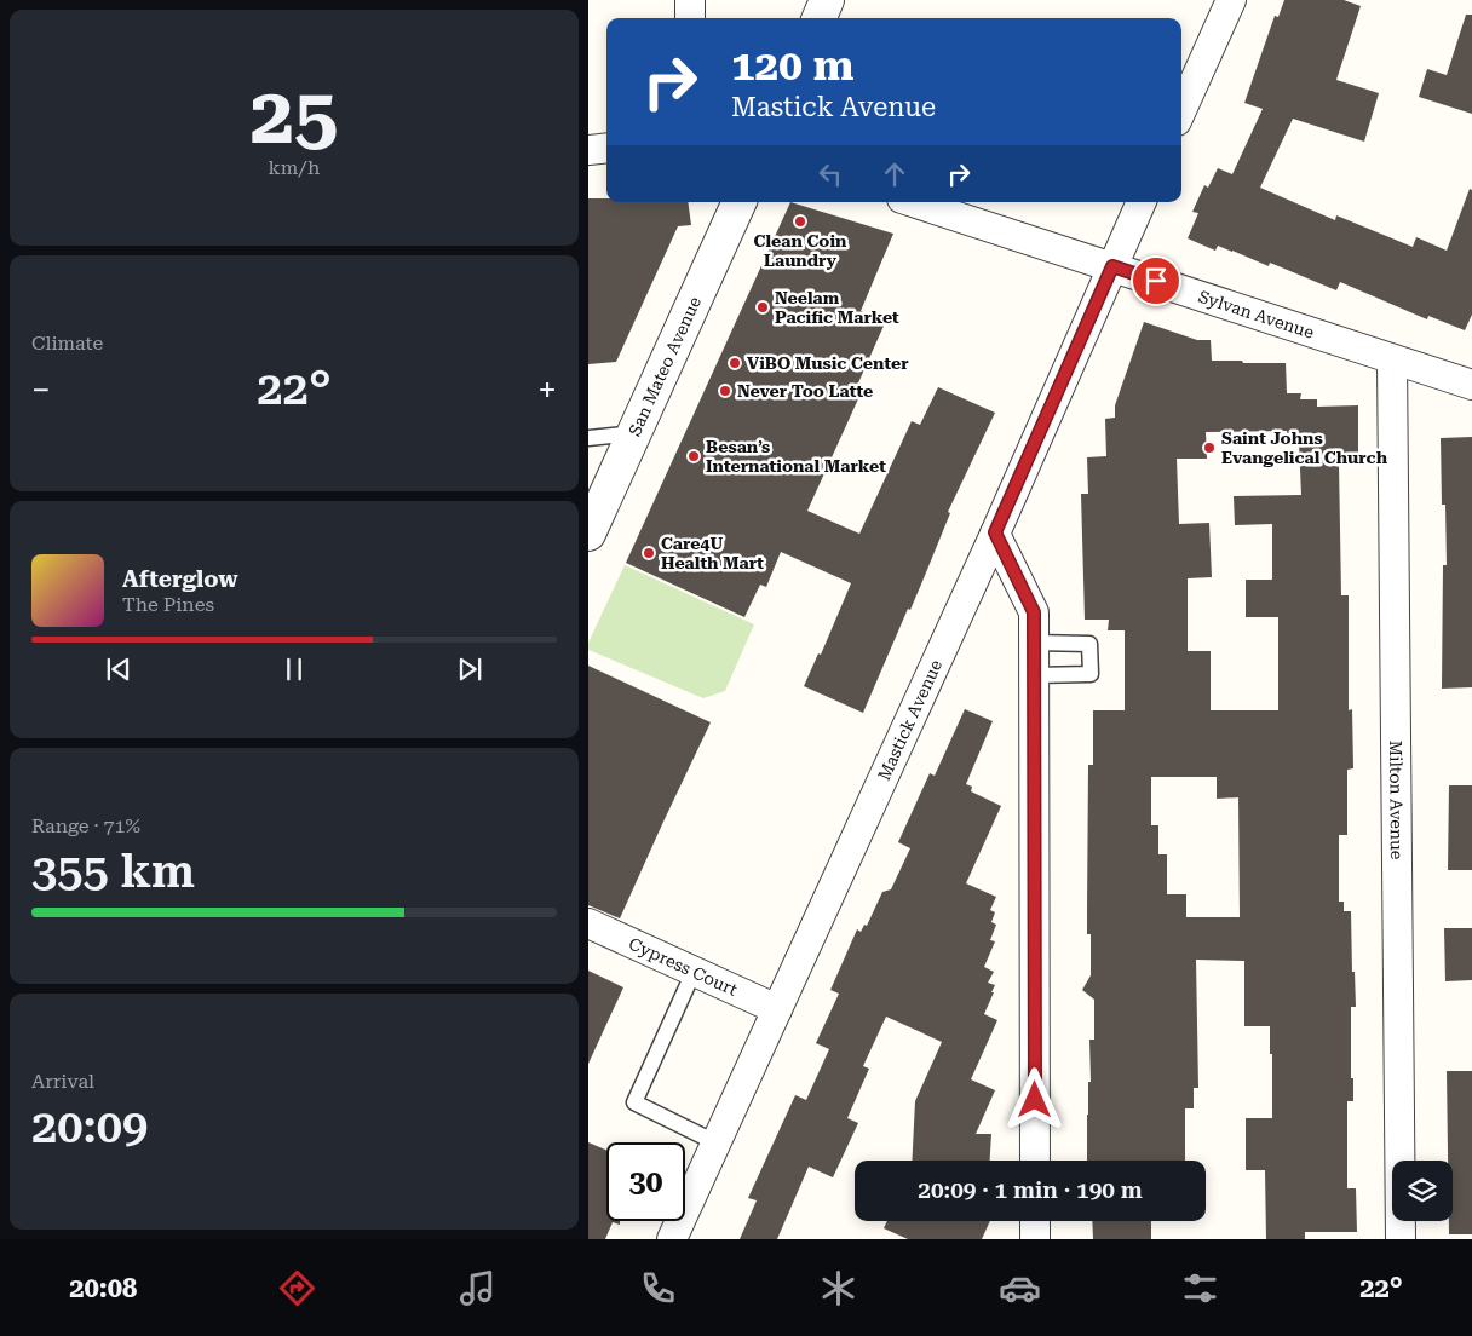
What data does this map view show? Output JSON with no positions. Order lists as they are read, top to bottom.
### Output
{
  "streets": {
    "street": [
      "Sylvan Avenue",
      "San Mateo Avenue",
      "Mastick Avenue",
      "Milton Avenue",
      "Cypress Court"
    ]
  },
  "crossings": [
    ["Sylvan Avenue", "Mastick Avenue"],
    ["Sylvan Avenue", "Milton Avenue"],
    ["Mastick Avenue", "Cypress Court"]
  ],
  "places": [
    "Clean Coin Laundry",
    "Neelam Pacific Market",
    "ViBO Music Center",
    "Never Too Latte",
    "Saint Johns Evangelical Church",
    "Besan’s International Market",
    "Care4U Health Mart"
  ],
  "page": {
    "tile": [
      ["25", "km/h"],
      "Climate",
      ["Range · 71%", "355 km"],
      ["Arrival", "20:09"]
    ],
    "turn": ["120 m", "Mastick Avenue"],
    "heat": ["−", "22°", "+"],
    "song": ["Afterglow", "The Pines"],
    "limit": "30",
    "trip": "20:09 · 1 min · 190 m",
    "tabs": ["20:08", "22°"]
  }
}
